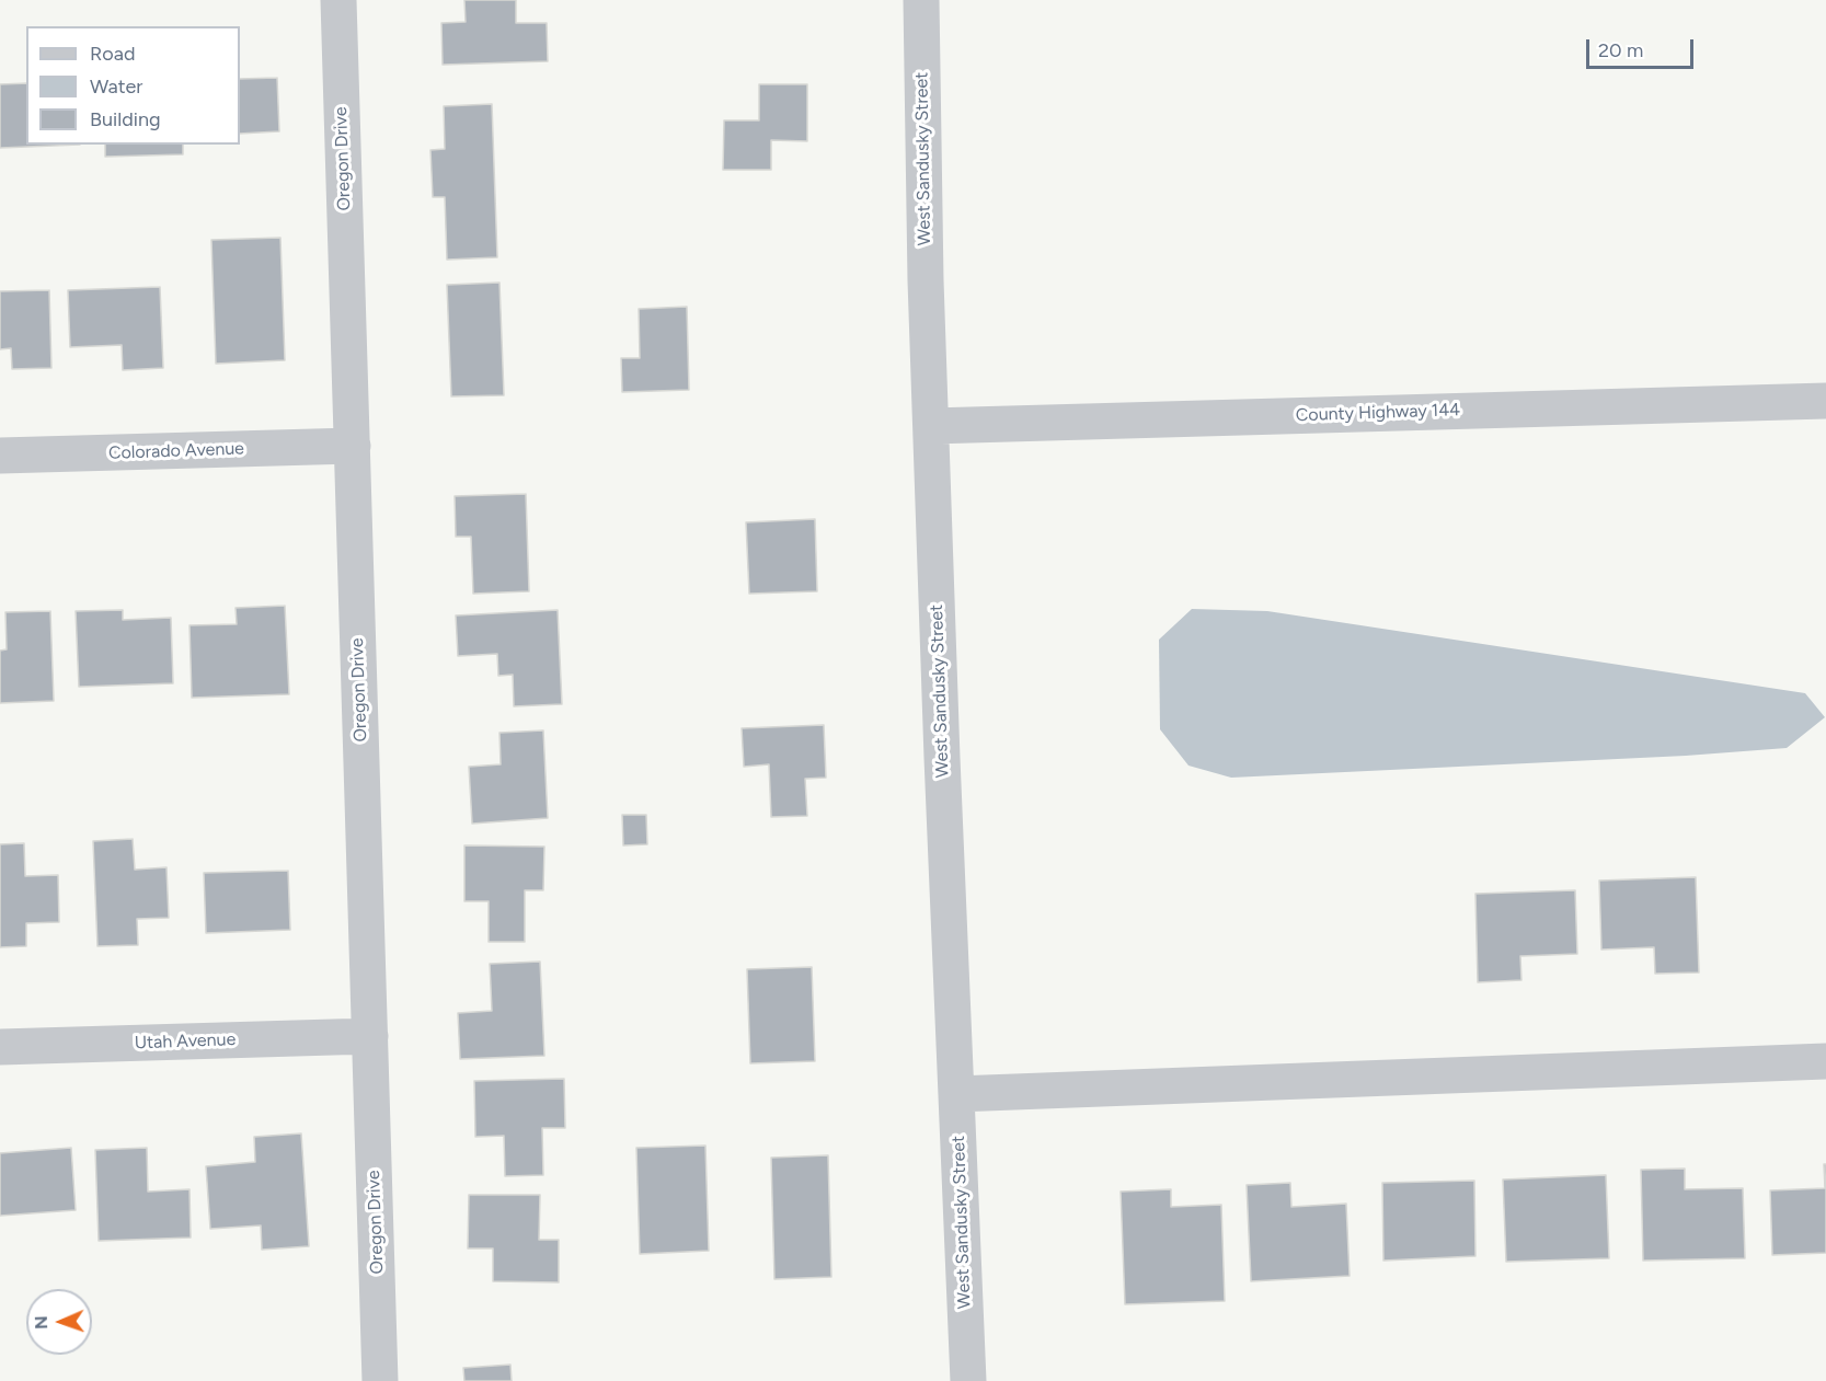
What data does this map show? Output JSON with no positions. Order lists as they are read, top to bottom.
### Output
{
  "streets": {
    "street": [
      "Oregon Drive",
      "West Sandusky Street",
      "County Highway 144",
      "Colorado Avenue",
      "Utah Avenue"
    ]
  },
  "crossings": [
    ["Oregon Drive", "Colorado Avenue"],
    ["Oregon Drive", "Utah Avenue"],
    ["West Sandusky Street", "County Highway 144"]
  ],
  "legend": ["Road", "Water", "Building"],
  "scale_bar": "20 m",
  "north": "left"
}
